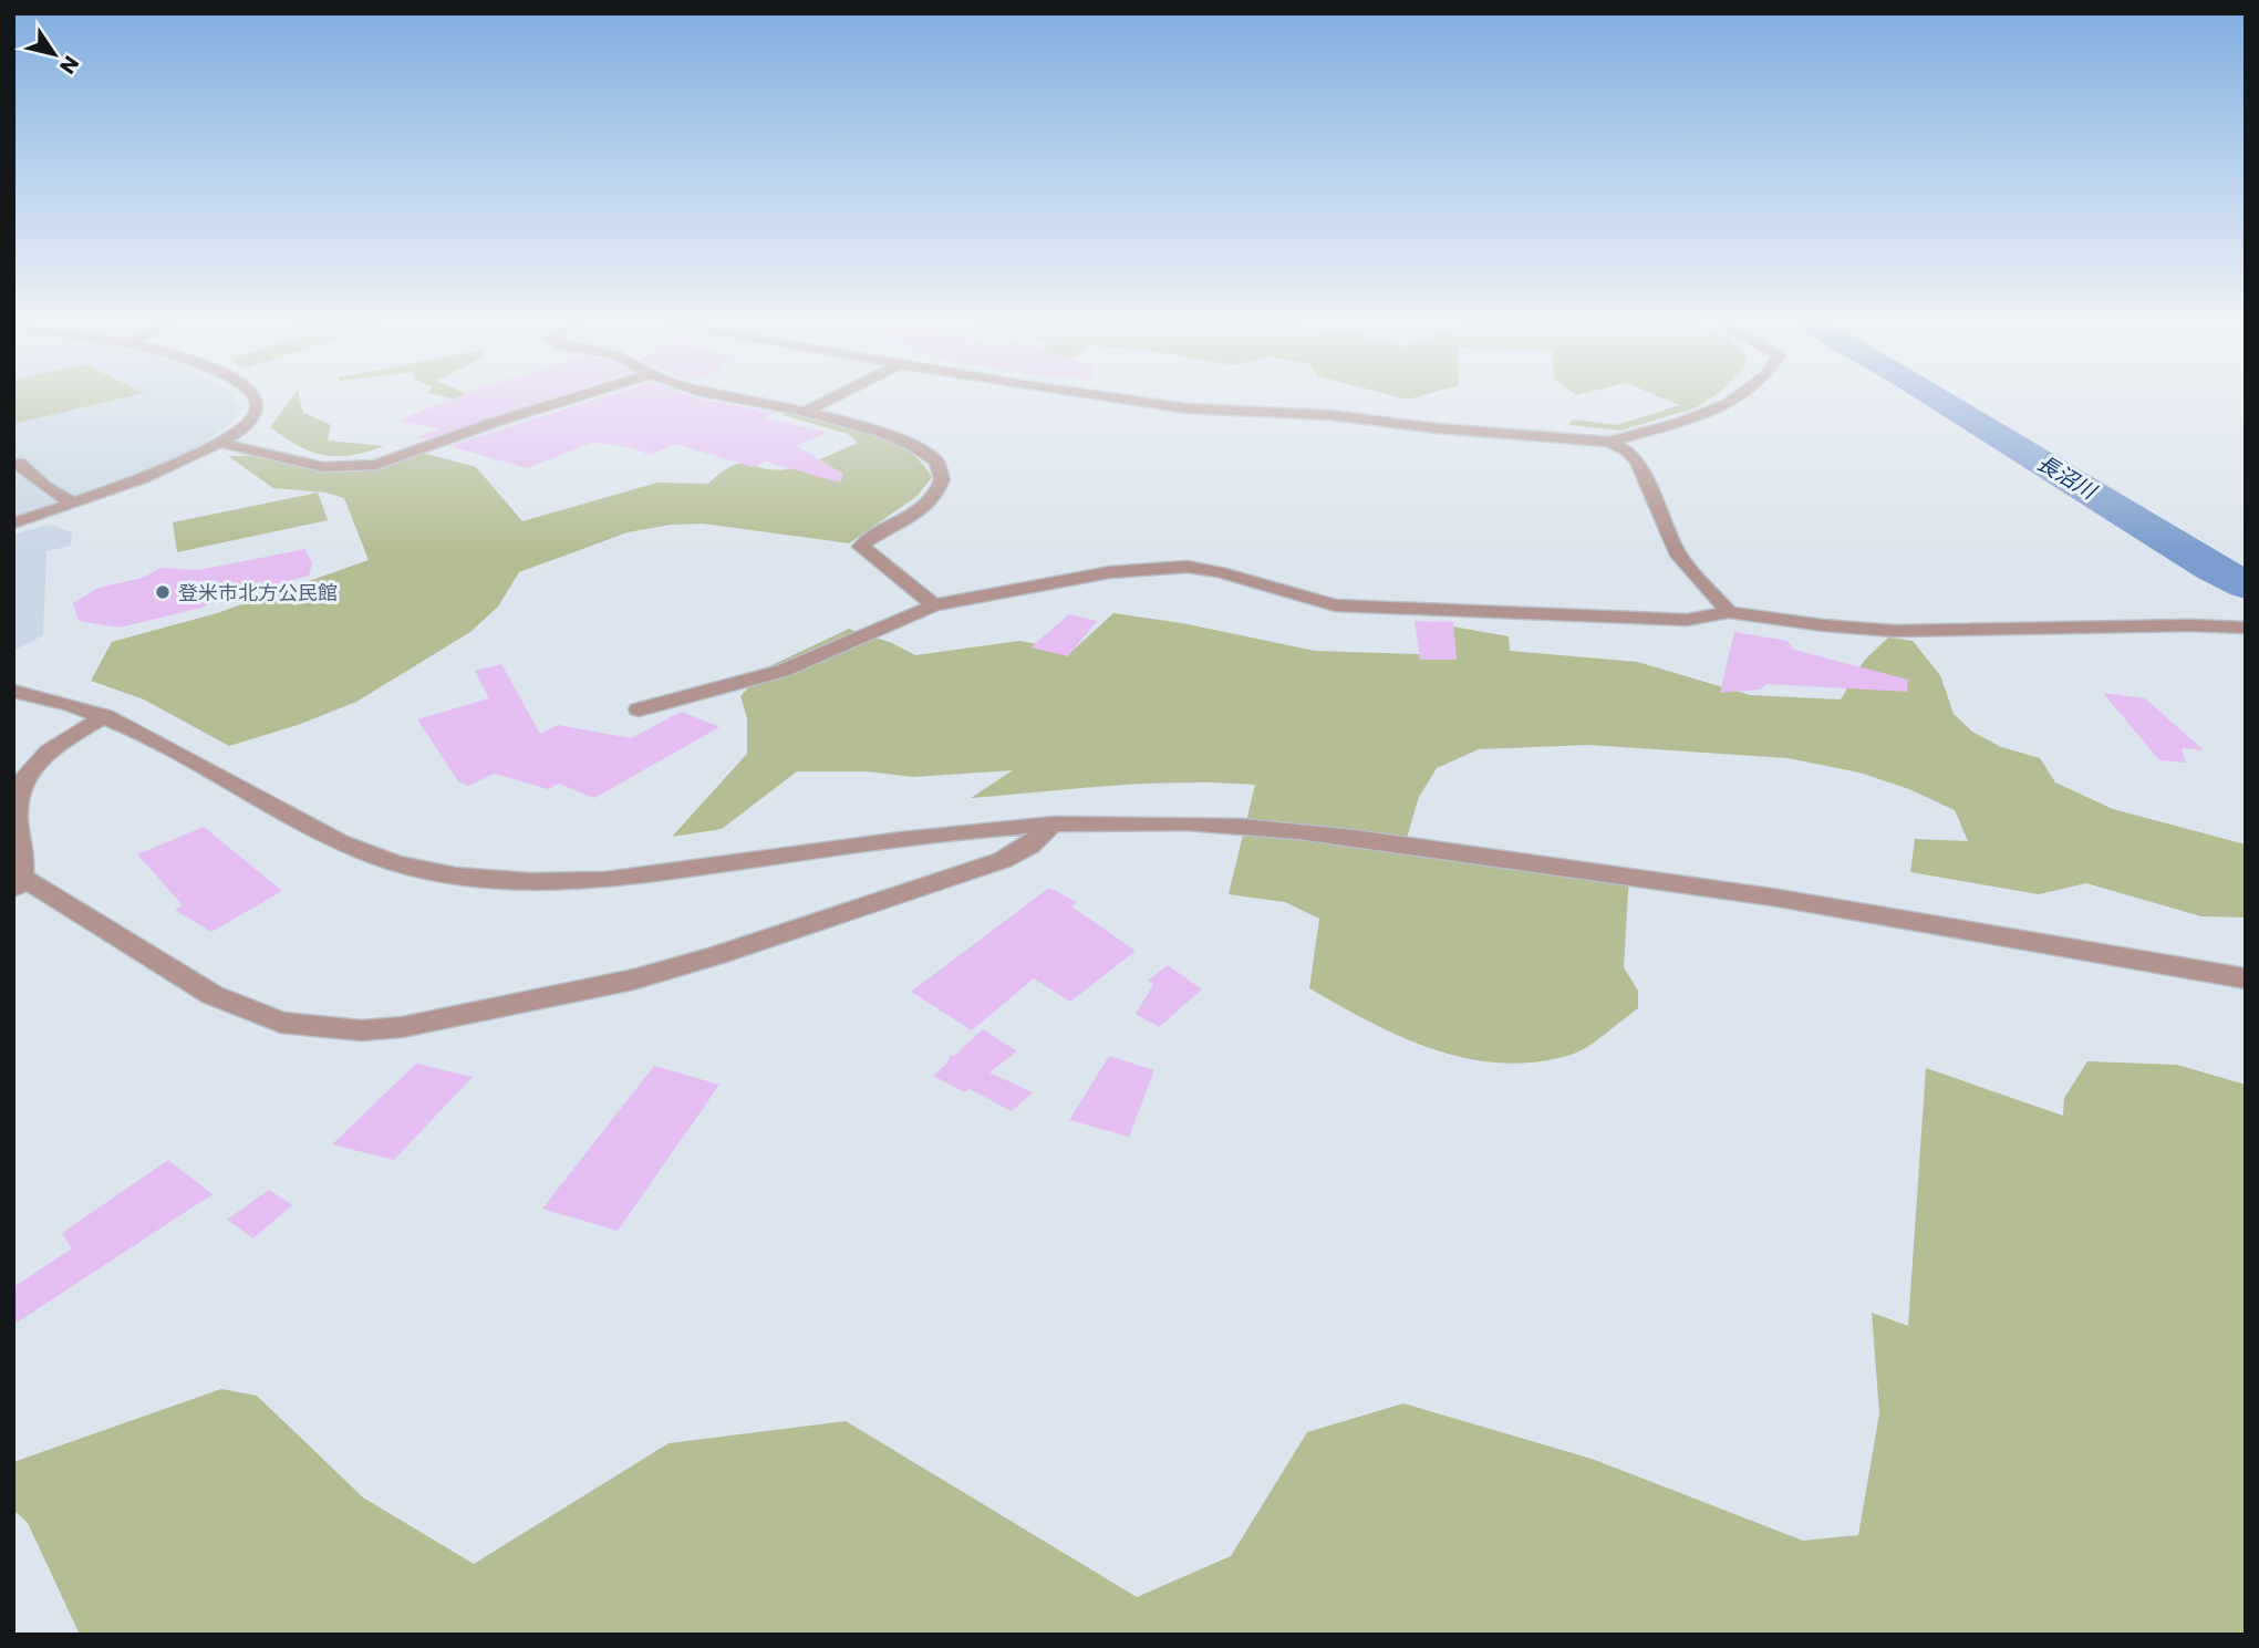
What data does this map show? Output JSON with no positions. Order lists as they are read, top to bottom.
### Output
{
  "water": ["長沼川"],
  "places": ["登米市北方公民館"],
  "north": "bottom right"
}
